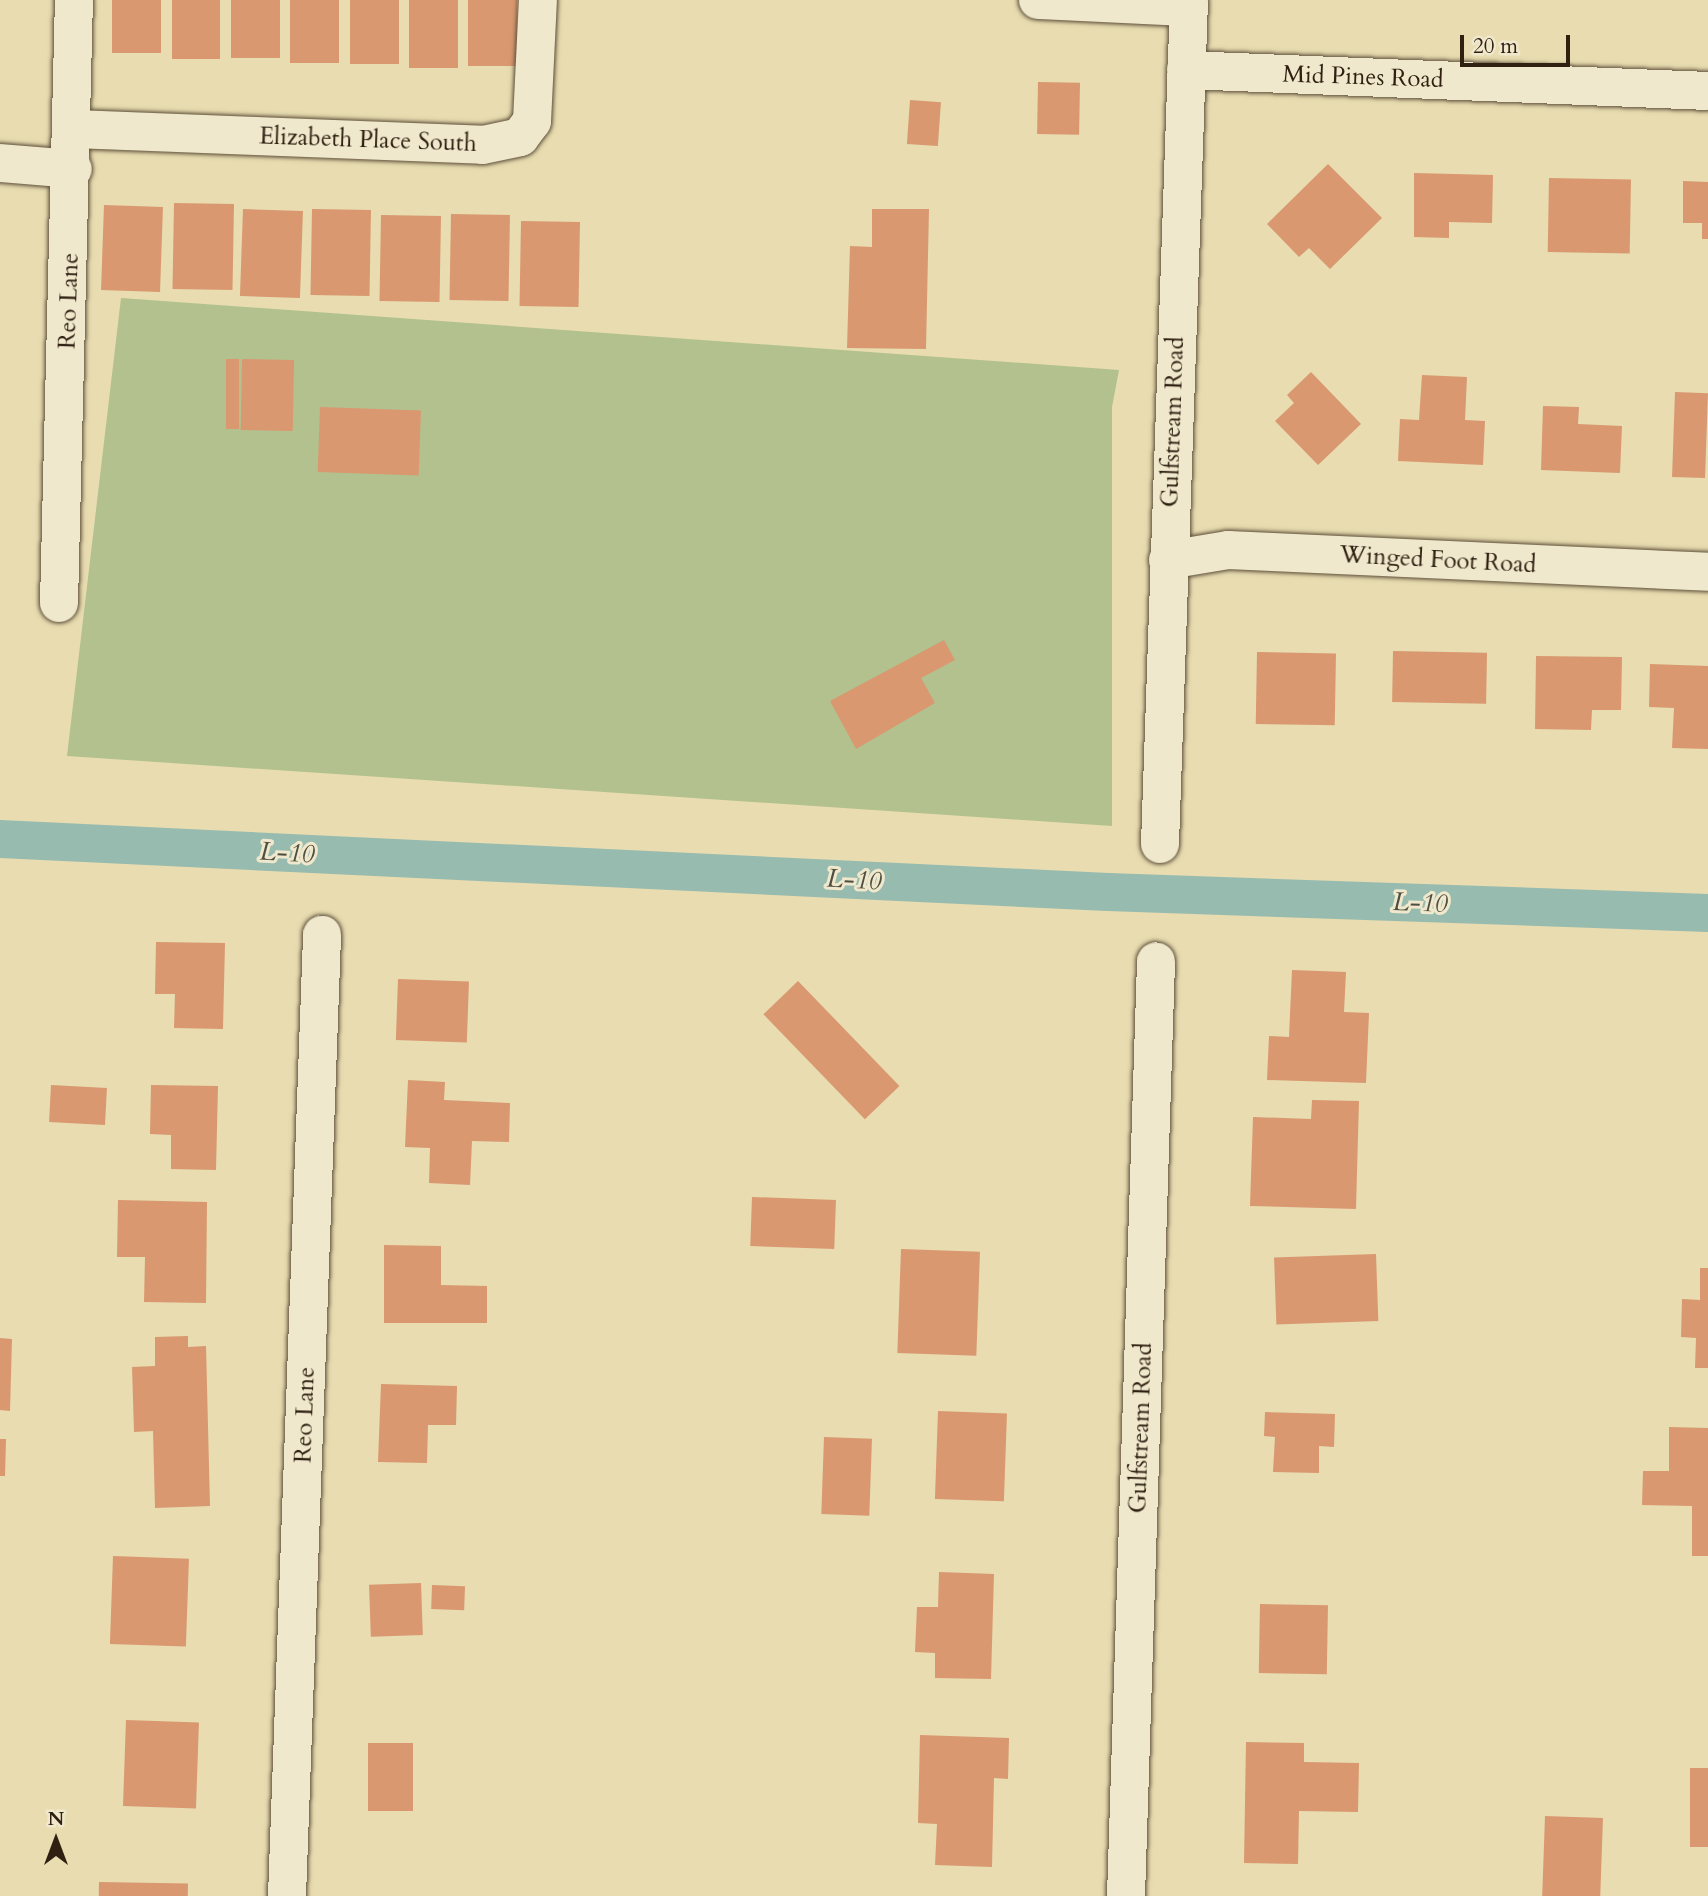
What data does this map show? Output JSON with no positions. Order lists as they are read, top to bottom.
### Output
{
  "streets": {
    "street": [
      "Mid Pines Road",
      "Elizabeth Place South",
      "Reo Lane",
      "Gulfstream Road",
      "Winged Foot Road"
    ]
  },
  "crossings": [
    ["Mid Pines Road", "Gulfstream Road"],
    ["Elizabeth Place South", "Reo Lane"],
    ["Gulfstream Road", "Winged Foot Road"]
  ],
  "water": ["L-10"],
  "scale_bar": "20 m",
  "north": "top"
}
